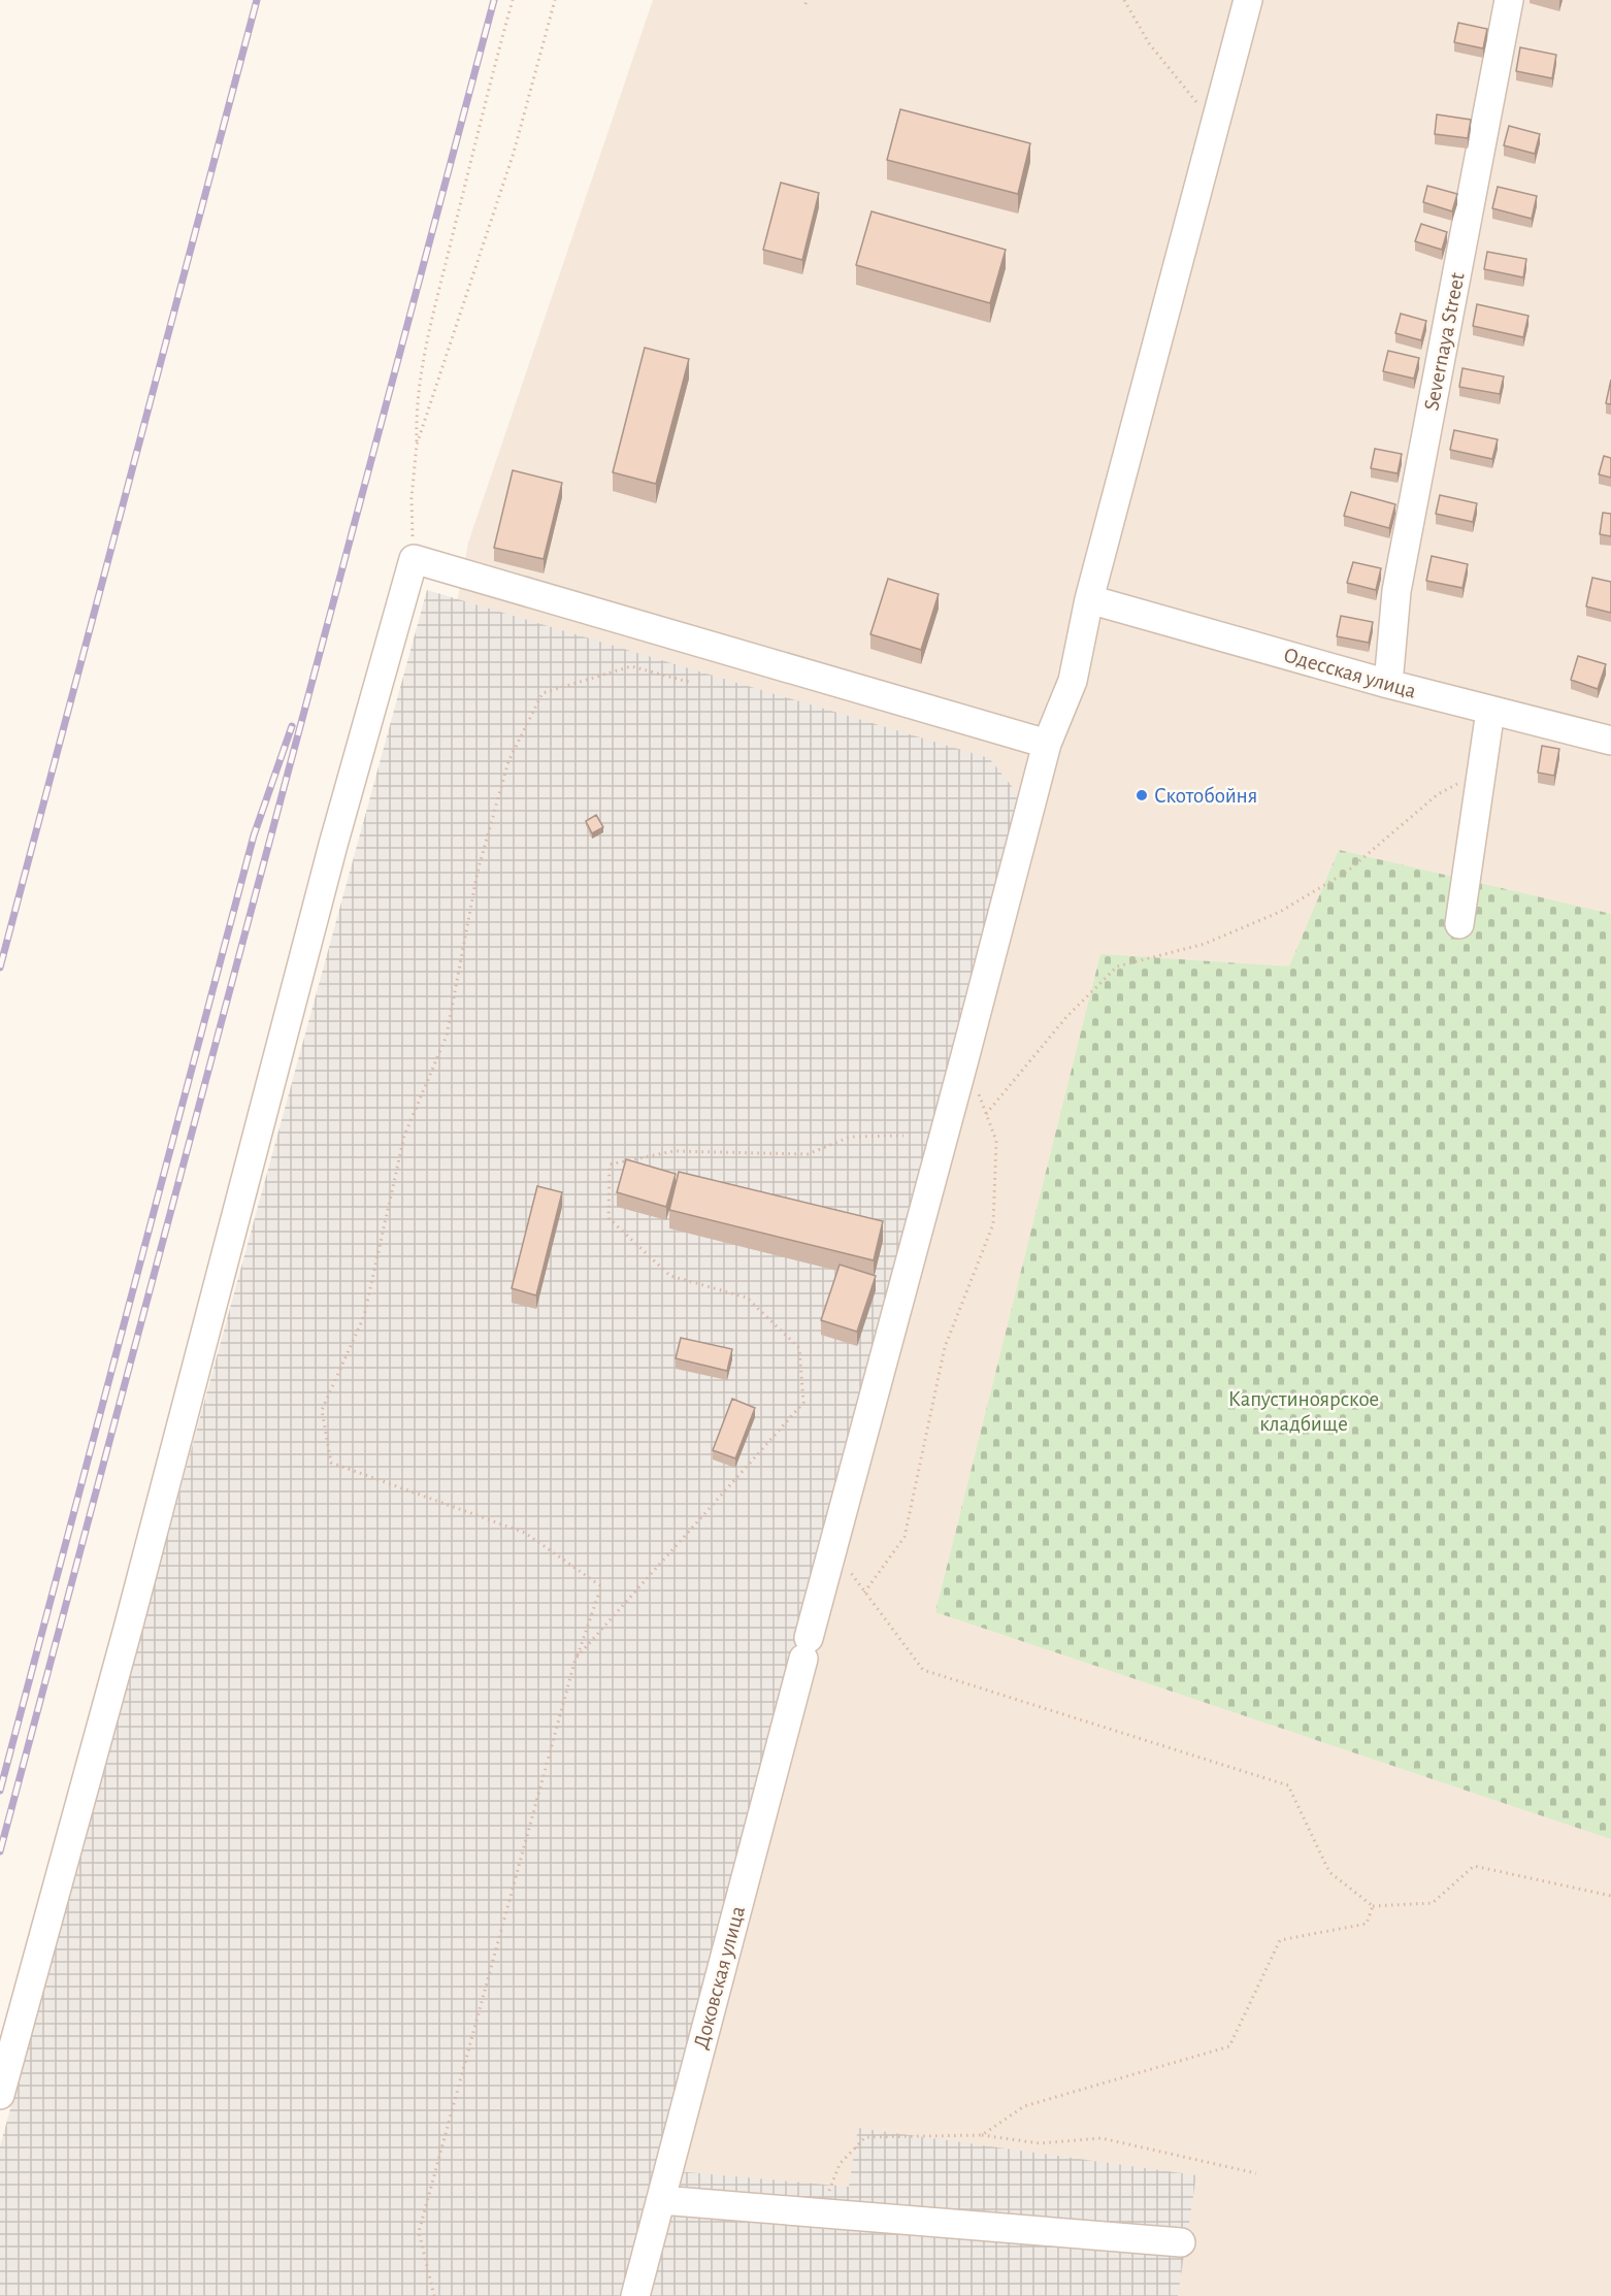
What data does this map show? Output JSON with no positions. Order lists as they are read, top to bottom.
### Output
{
  "streets": {
    "street": ["Severnaya Street", "Одесская улица", "Доковская улица"]
  },
  "crossings": [
    ["Severnaya Street", "Одесская улица"],
    ["Одесская улица", "Доковская улица"]
  ],
  "parks": ["Капустиноярское кладбище"],
  "places": ["Скотобойня"]
}
